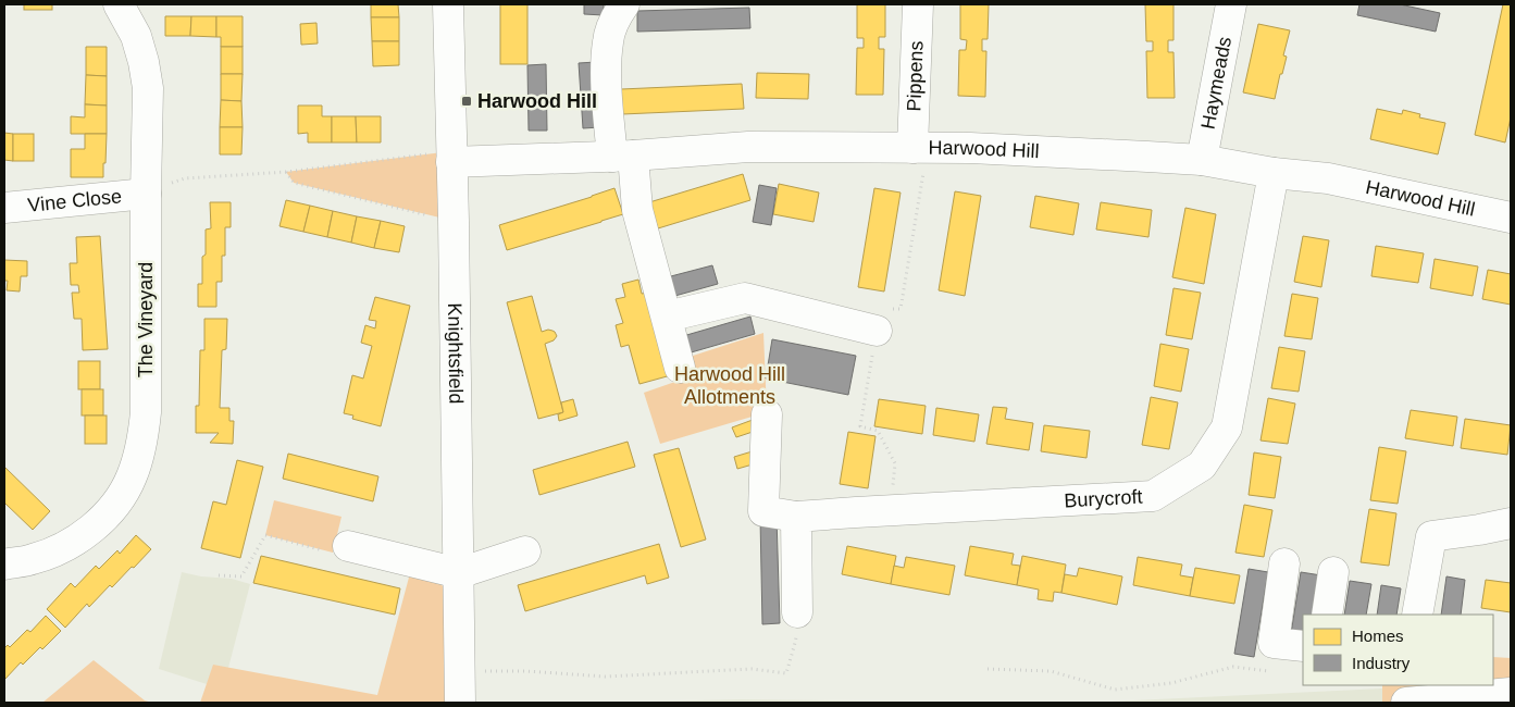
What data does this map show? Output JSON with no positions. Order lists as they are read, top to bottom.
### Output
{
  "streets": {
    "street": [
      "Pippens",
      "Haymeads",
      "Harwood Hill",
      "Vine Close",
      "The Vineyard",
      "Knightsfield",
      "Burycroft"
    ]
  },
  "crossings": [
    ["Pippens", "Harwood Hill"],
    ["Haymeads", "Harwood Hill"],
    ["Harwood Hill", "Knightsfield"],
    ["Harwood Hill", "Burycroft"],
    ["Vine Close", "The Vineyard"]
  ],
  "parks": ["Harwood Hill Allotments"],
  "places": {
    "transit": ["Harwood Hill"]
  },
  "legend": ["Homes", "Industry"]
}
